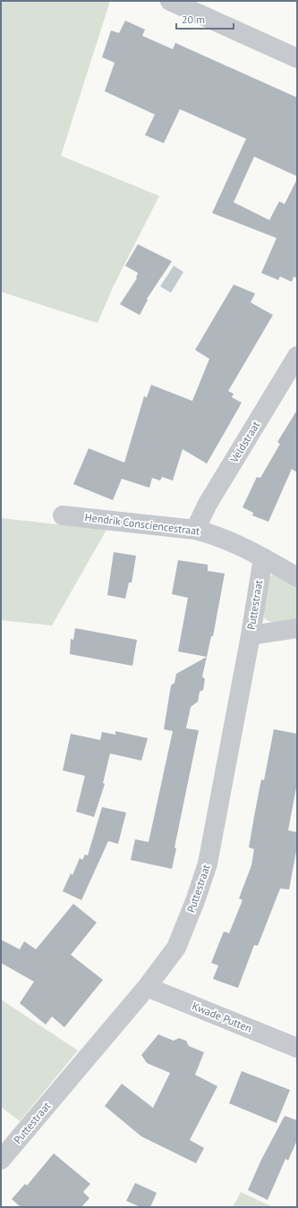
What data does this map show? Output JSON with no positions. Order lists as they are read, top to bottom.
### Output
{
  "streets": {
    "street": [
      "Veldstraat",
      "Hendrik Consciencestraat",
      "Puttestraat",
      "Kwade Putten"
    ]
  },
  "crossings": [
    ["Veldstraat", "Hendrik Consciencestraat"],
    ["Hendrik Consciencestraat", "Puttestraat"],
    ["Puttestraat", "Kwade Putten"]
  ],
  "scale_bar": "20 m"
}
